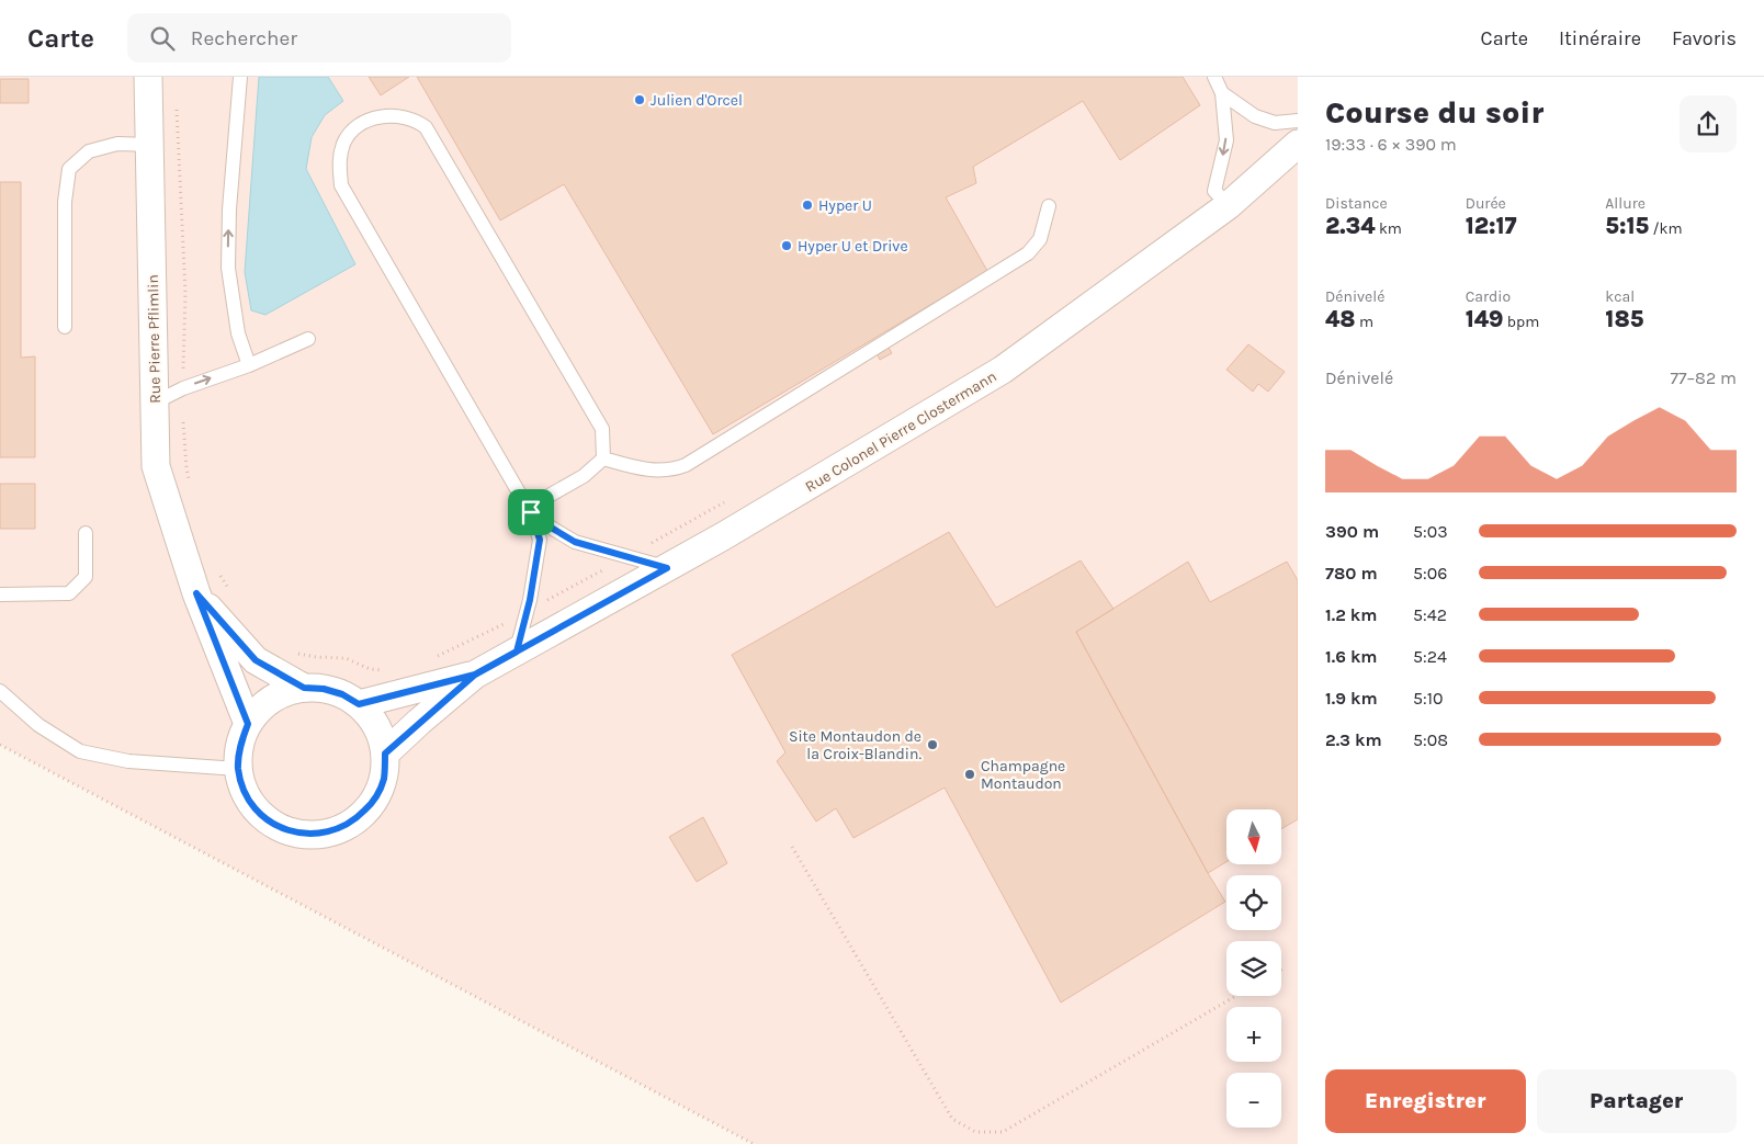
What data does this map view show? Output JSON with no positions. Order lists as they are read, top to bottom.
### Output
{
  "streets": {
    "street": ["Rue Pierre Pflimlin", "Rue Colonel Pierre Clostermann"]
  },
  "crossings": [
    ["Rue Pierre Pflimlin", "Rue Colonel Pierre Clostermann"]
  ],
  "places": [
    "Julien d'Orcel",
    "Hyper U",
    "Hyper U et Drive",
    "Site Montaudon de la Croix-Blandin.",
    "Champagne Montaudon"
  ],
  "north": "bottom",
  "page": {
    "header": "Carte",
    "search": "Rechercher",
    "nav": ["Carte", "Itinéraire", "Favoris"],
    "heading": ["Course du soir", "19:33 · 6 × 390 m"],
    "stats": [
      ["Distance", "2.34 km"],
      ["Durée", "12:17"],
      ["Allure", "5:15 /km"],
      ["Dénivelé", "48 m"],
      ["Cardio", "149 bpm"],
      ["kcal", "185"]
    ],
    "chart": ["Dénivelé", "77–82 m"],
    "list": [
      {
        "name": "390 m",
        "note": "5:03"
      },
      {
        "name": "780 m",
        "note": "5:06"
      },
      {
        "name": "1.2 km",
        "note": "5:42"
      },
      {
        "name": "1.6 km",
        "note": "5:24"
      },
      {
        "name": "1.9 km",
        "note": "5:10"
      },
      {
        "name": "2.3 km",
        "note": "5:08"
      }
    ],
    "map_buttons": ["+", "−"],
    "buttons": ["Enregistrer", "Partager"]
  }
}
